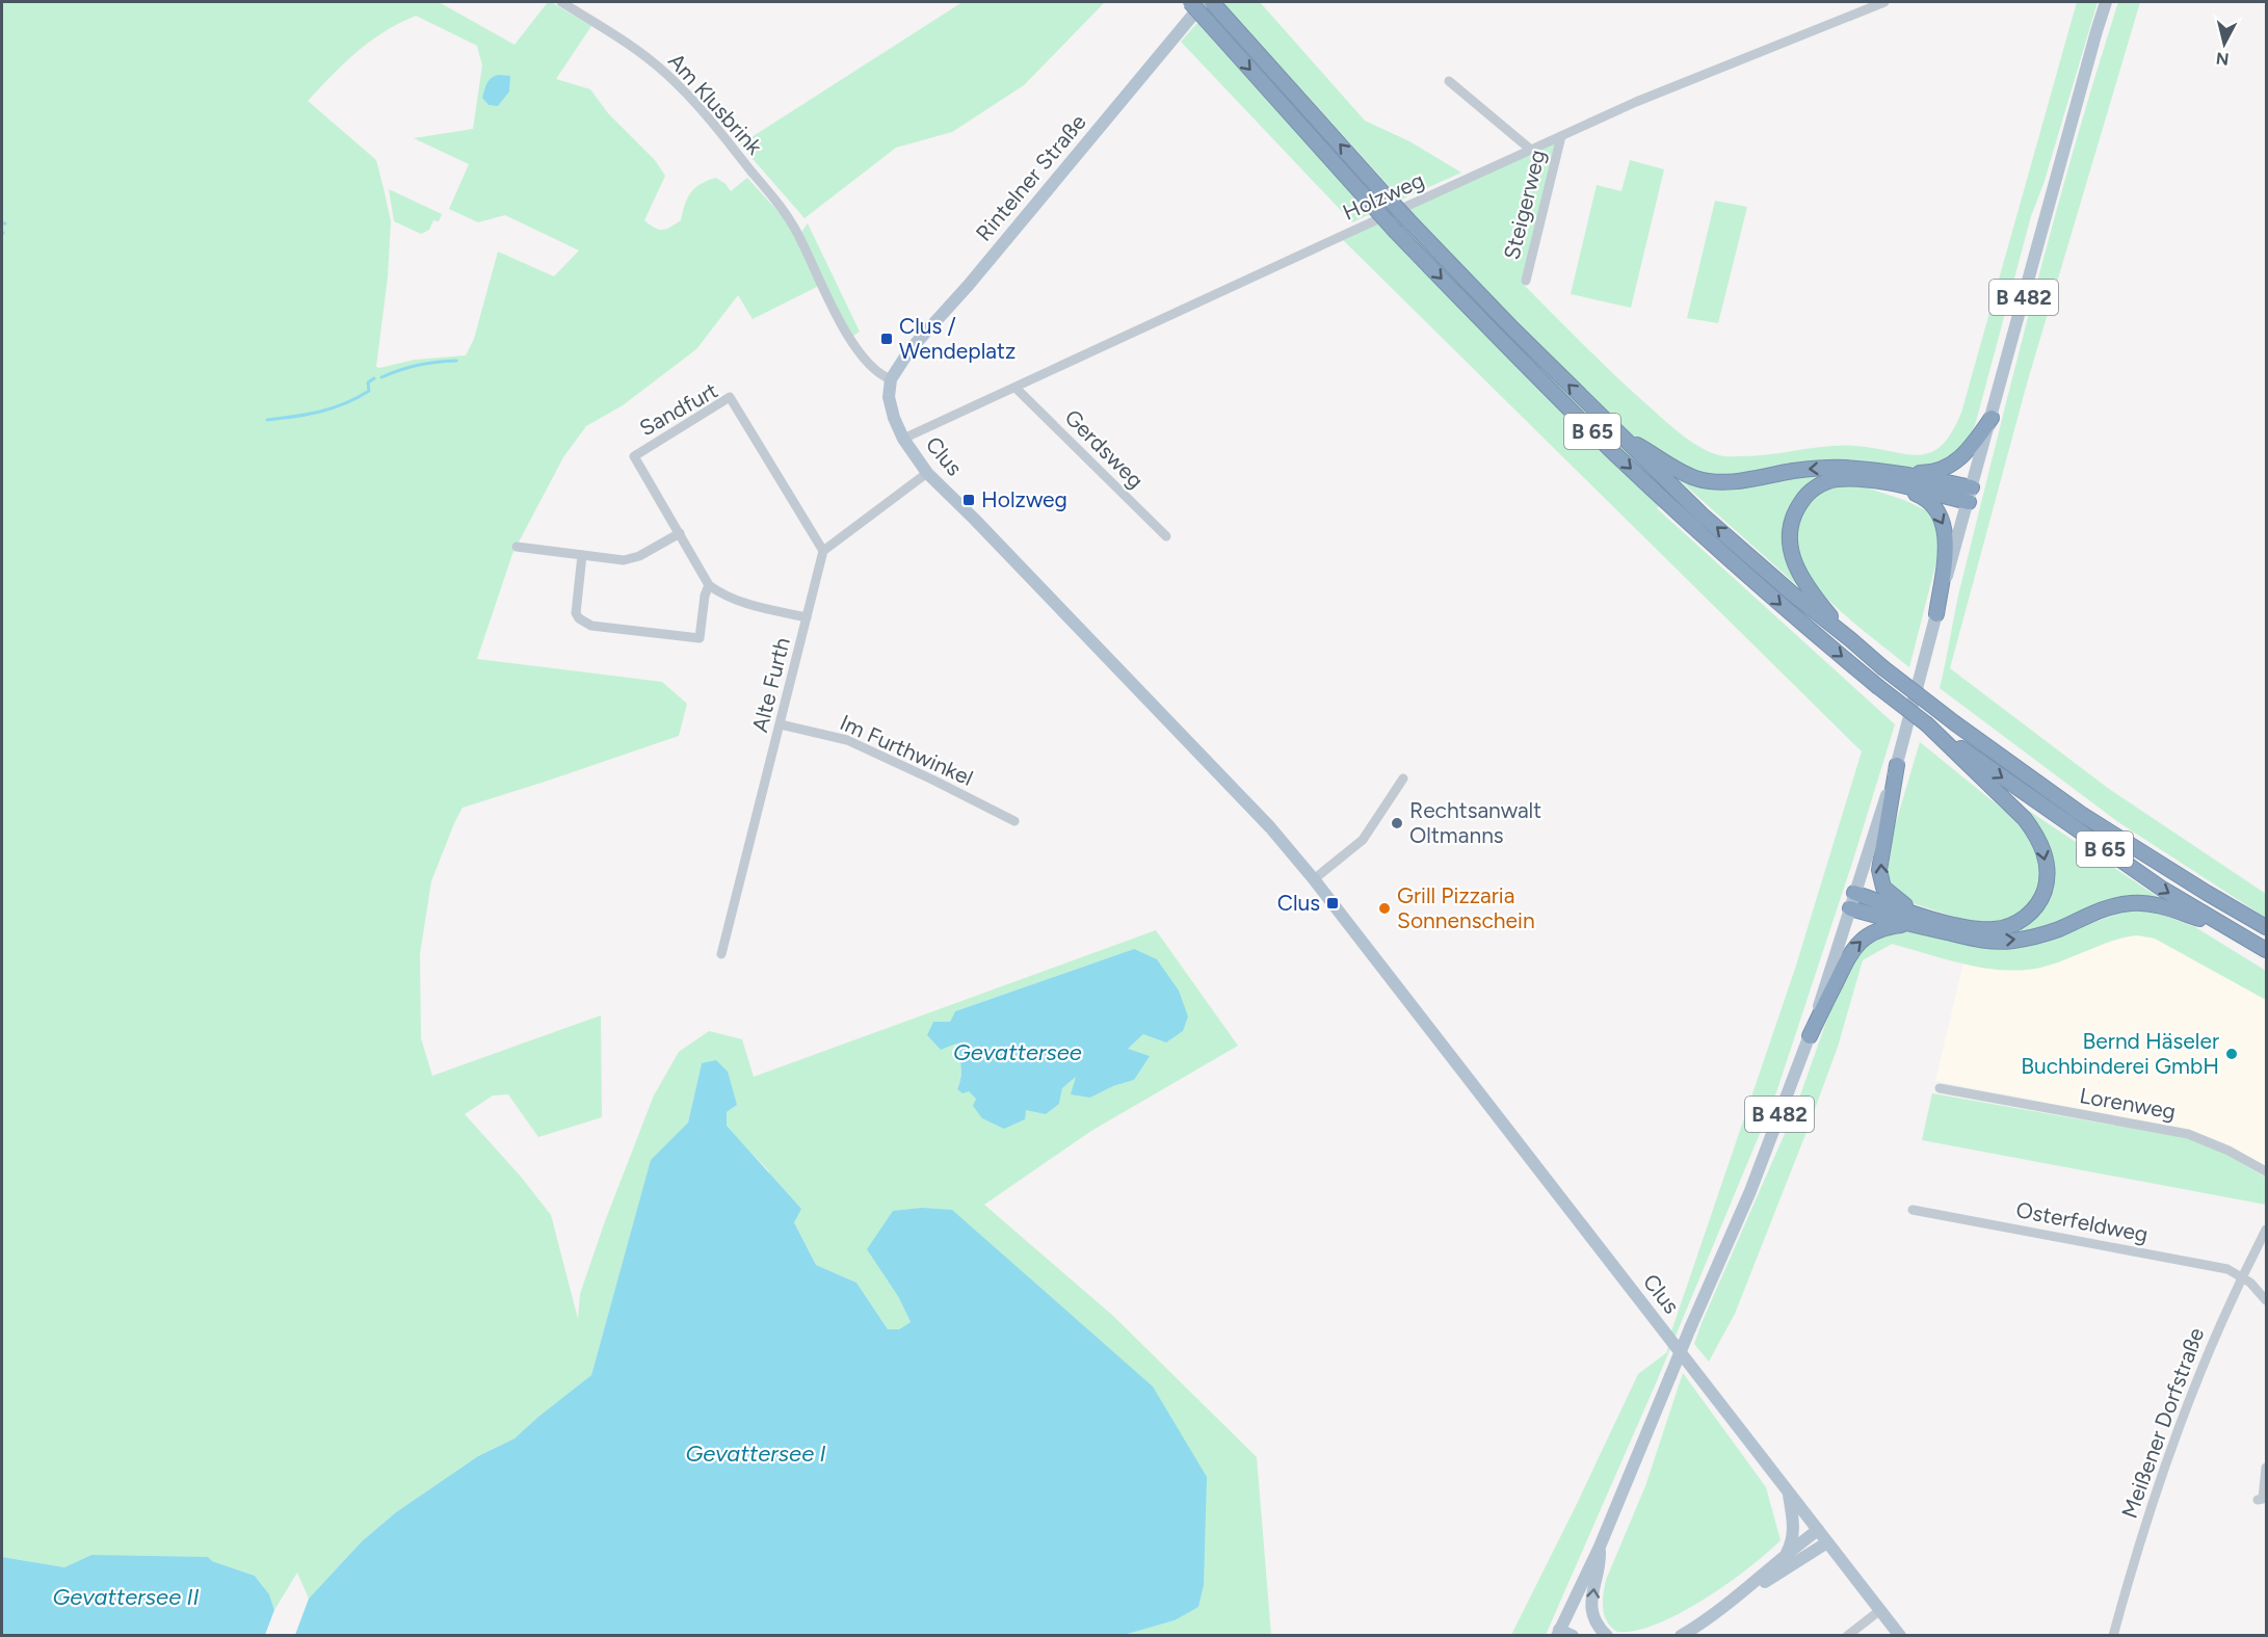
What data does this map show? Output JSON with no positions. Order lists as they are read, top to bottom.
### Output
{
  "streets": {
    "highway": ["B 65"],
    "main road": ["Rintelner Straße", "B 482", "Clus"],
    "street": [
      "Am Klusbrink",
      "Holzweg",
      "Steigerweg",
      "Sandfurt",
      "Gerdsweg",
      "Alte Furth",
      "Im Furthwinkel",
      "Lorenweg",
      "Osterfeldweg",
      "Meißener Dorfstraße"
    ]
  },
  "crossings": [
    ["Am Klusbrink", "Rintelner Straße"],
    ["Am Klusbrink", "Clus"],
    ["Rintelner Straße", "Clus"],
    ["Holzweg", "Steigerweg"],
    ["Holzweg", "Gerdsweg"],
    ["Holzweg", "Clus"],
    ["Sandfurt", "Alte Furth"],
    ["Alte Furth", "Im Furthwinkel"],
    ["Osterfeldweg", "Meißener Dorfstraße"]
  ],
  "water": ["Gevattersee", "Gevattersee I", "Gevattersee II"],
  "places": {
    "transit": ["Clus / Wendeplatz", "Holzweg", "Clus"],
    "other": ["Rechtsanwalt Oltmanns", "Grill Pizzaria Sonnenschein", "Bernd Häseler Buchbinderei GmbH"]
  },
  "north": "bottom"
}
